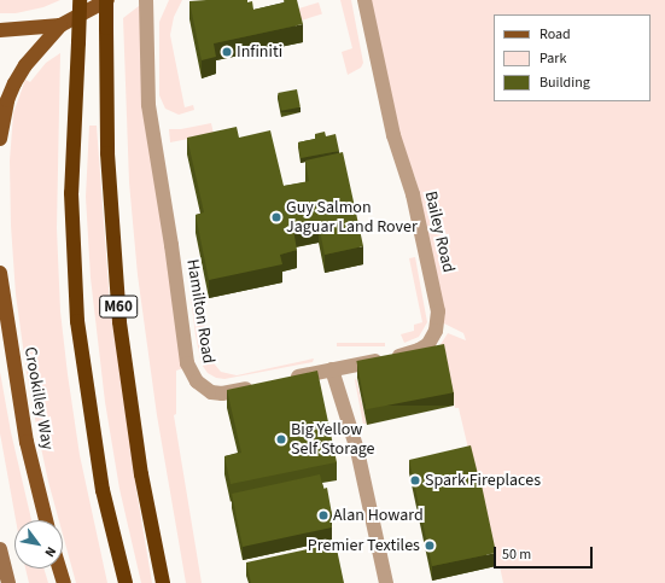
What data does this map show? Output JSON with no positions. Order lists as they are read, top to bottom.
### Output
{
  "streets": {
    "highway": ["M60"],
    "main road": ["Crookilley Way"],
    "street": ["Bailey Road", "Hamilton Road"]
  },
  "places": [
    "Infiniti",
    "Guy Salmon Jaguar Land Rover",
    "Big Yellow Self Storage",
    "Spark Fireplaces",
    "Alan Howard",
    "Premier Textiles"
  ],
  "legend": ["Road", "Park", "Building"],
  "scale_bar": "50 m",
  "north": "bottom right"
}
